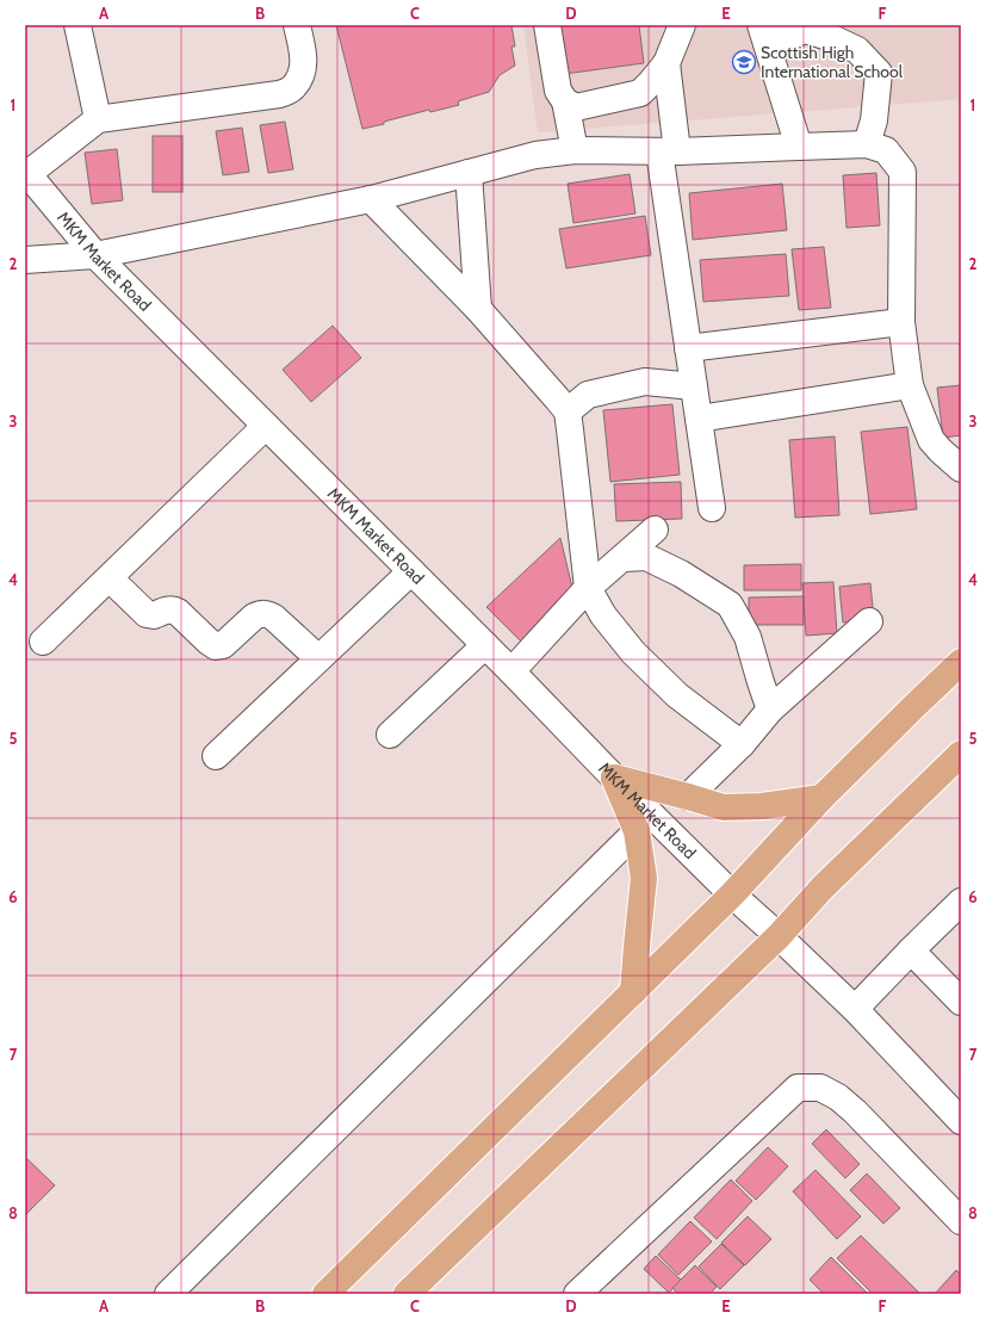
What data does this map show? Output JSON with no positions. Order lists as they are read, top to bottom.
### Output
{
  "streets": {
    "street": ["MKM Market Road"]
  },
  "places": {
    "school or university": ["Scottish High International School"]
  },
  "grid": {
    "columns": [
      "A",
      "B",
      "C",
      "D",
      "E",
      "F"
    ],
    "rows": [
      "1",
      "2",
      "3",
      "4",
      "5",
      "6",
      "7",
      "8"
    ]
  }
}
